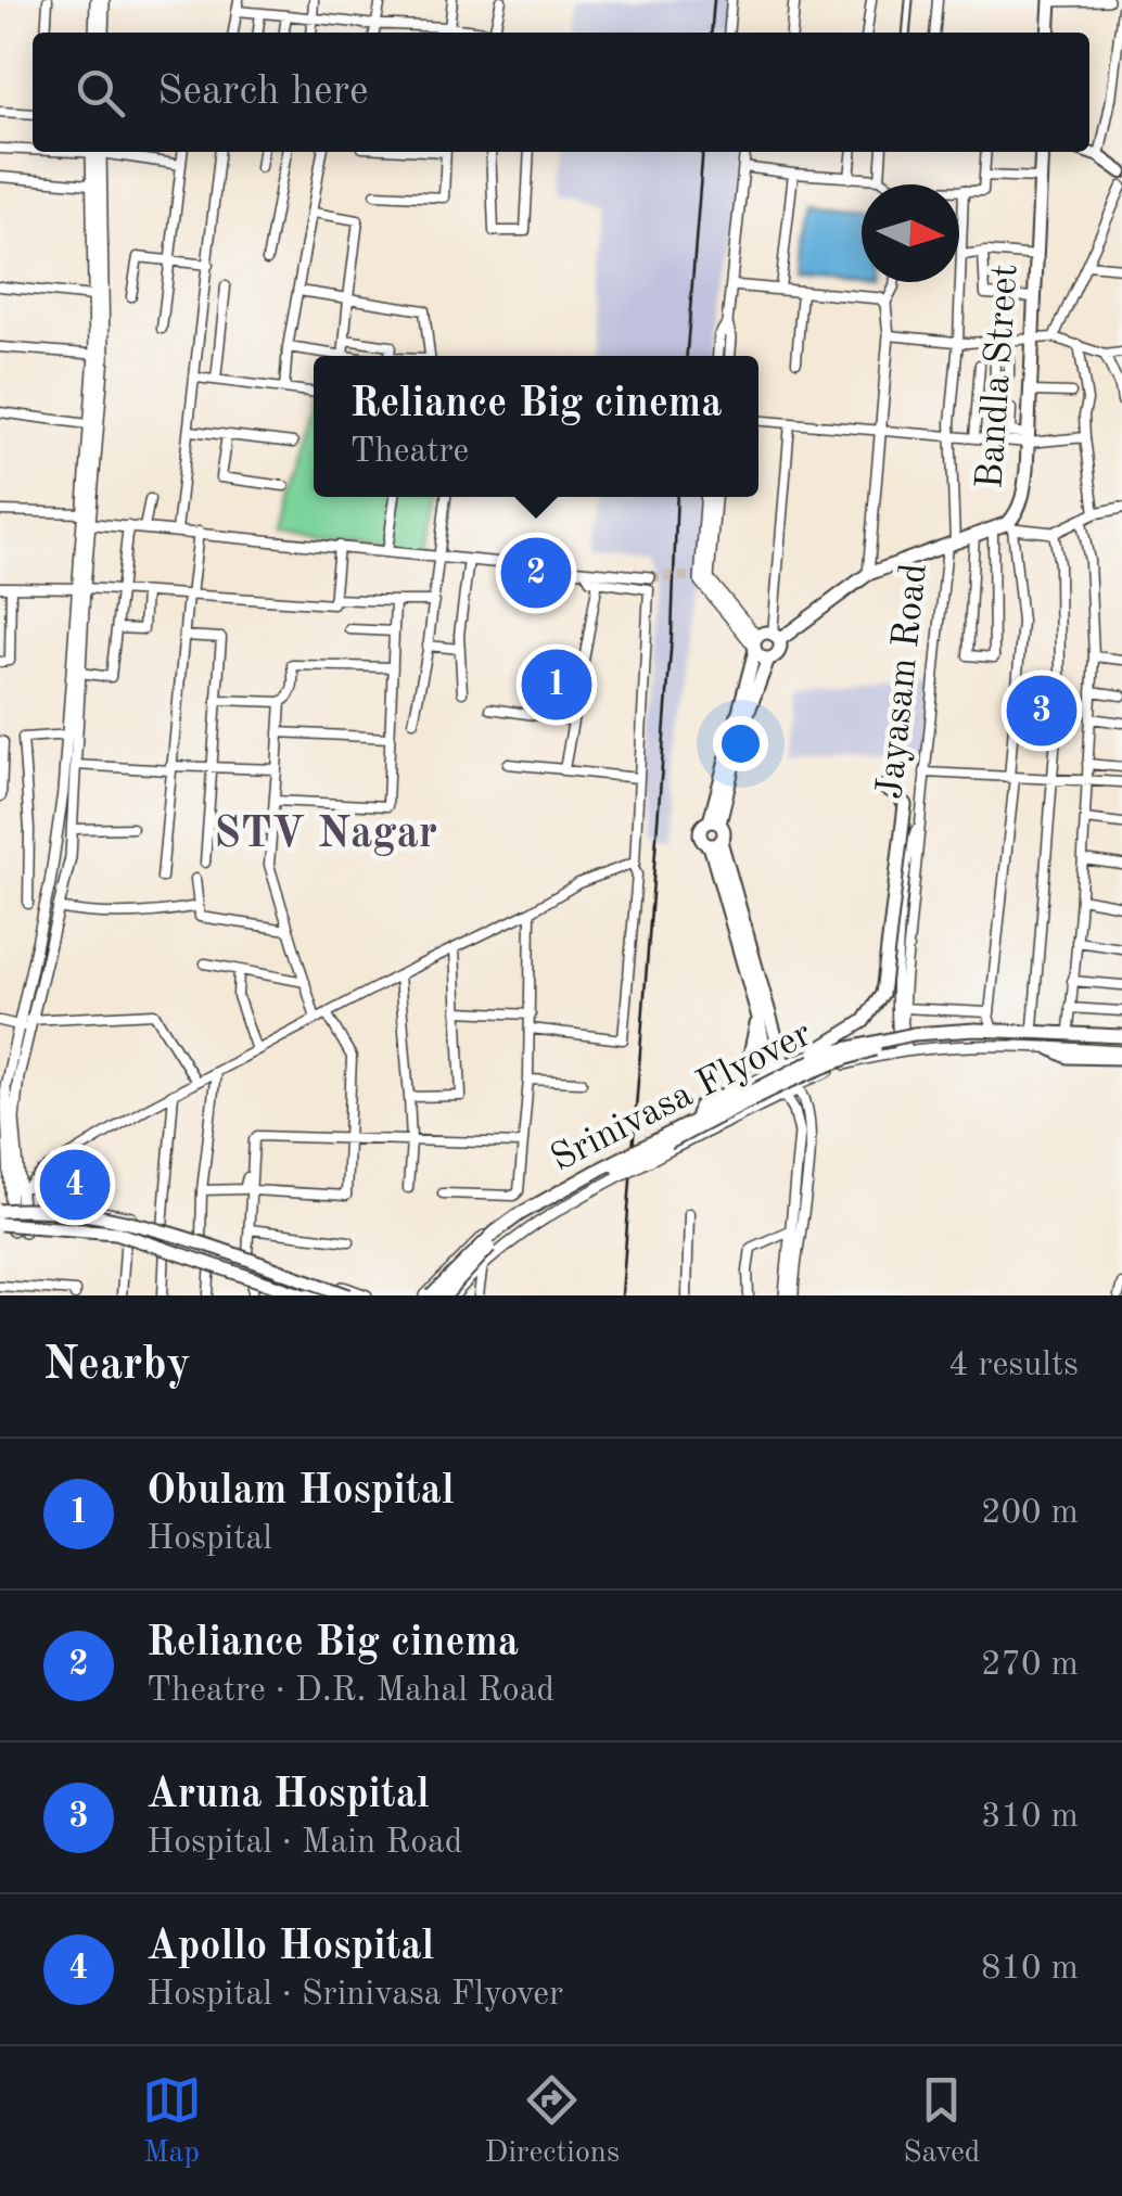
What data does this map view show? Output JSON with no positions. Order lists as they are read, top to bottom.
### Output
{
  "streets": {
    "main road": ["Bandla Street", "Srinivasa Flyover"],
    "street": ["Jayasam Road"]
  },
  "crossings": [
    ["Bandla Street", "Jayasam Road"]
  ],
  "districts": ["STV Nagar"],
  "north": "right",
  "page": {
    "search": "Search here",
    "popup": ["Reliance Big cinema", "Theatre"],
    "pins": [
      "2",
      "1",
      "3",
      "4"
    ],
    "heading": ["Nearby", "4 results"],
    "list": [
      {
        "mark": "1",
        "name": "Obulam Hospital",
        "note": "Hospital",
        "value": "200 m"
      },
      {
        "mark": "2",
        "name": "Reliance Big cinema",
        "note": "Theatre · D.R. Mahal Road",
        "value": "270 m"
      },
      {
        "mark": "3",
        "name": "Aruna Hospital",
        "note": "Hospital · Main Road",
        "value": "310 m"
      },
      {
        "mark": "4",
        "name": "Apollo Hospital",
        "note": "Hospital · Srinivasa Flyover",
        "value": "810 m"
      }
    ],
    "nav": ["Map", "Directions", "Saved"]
  }
}
